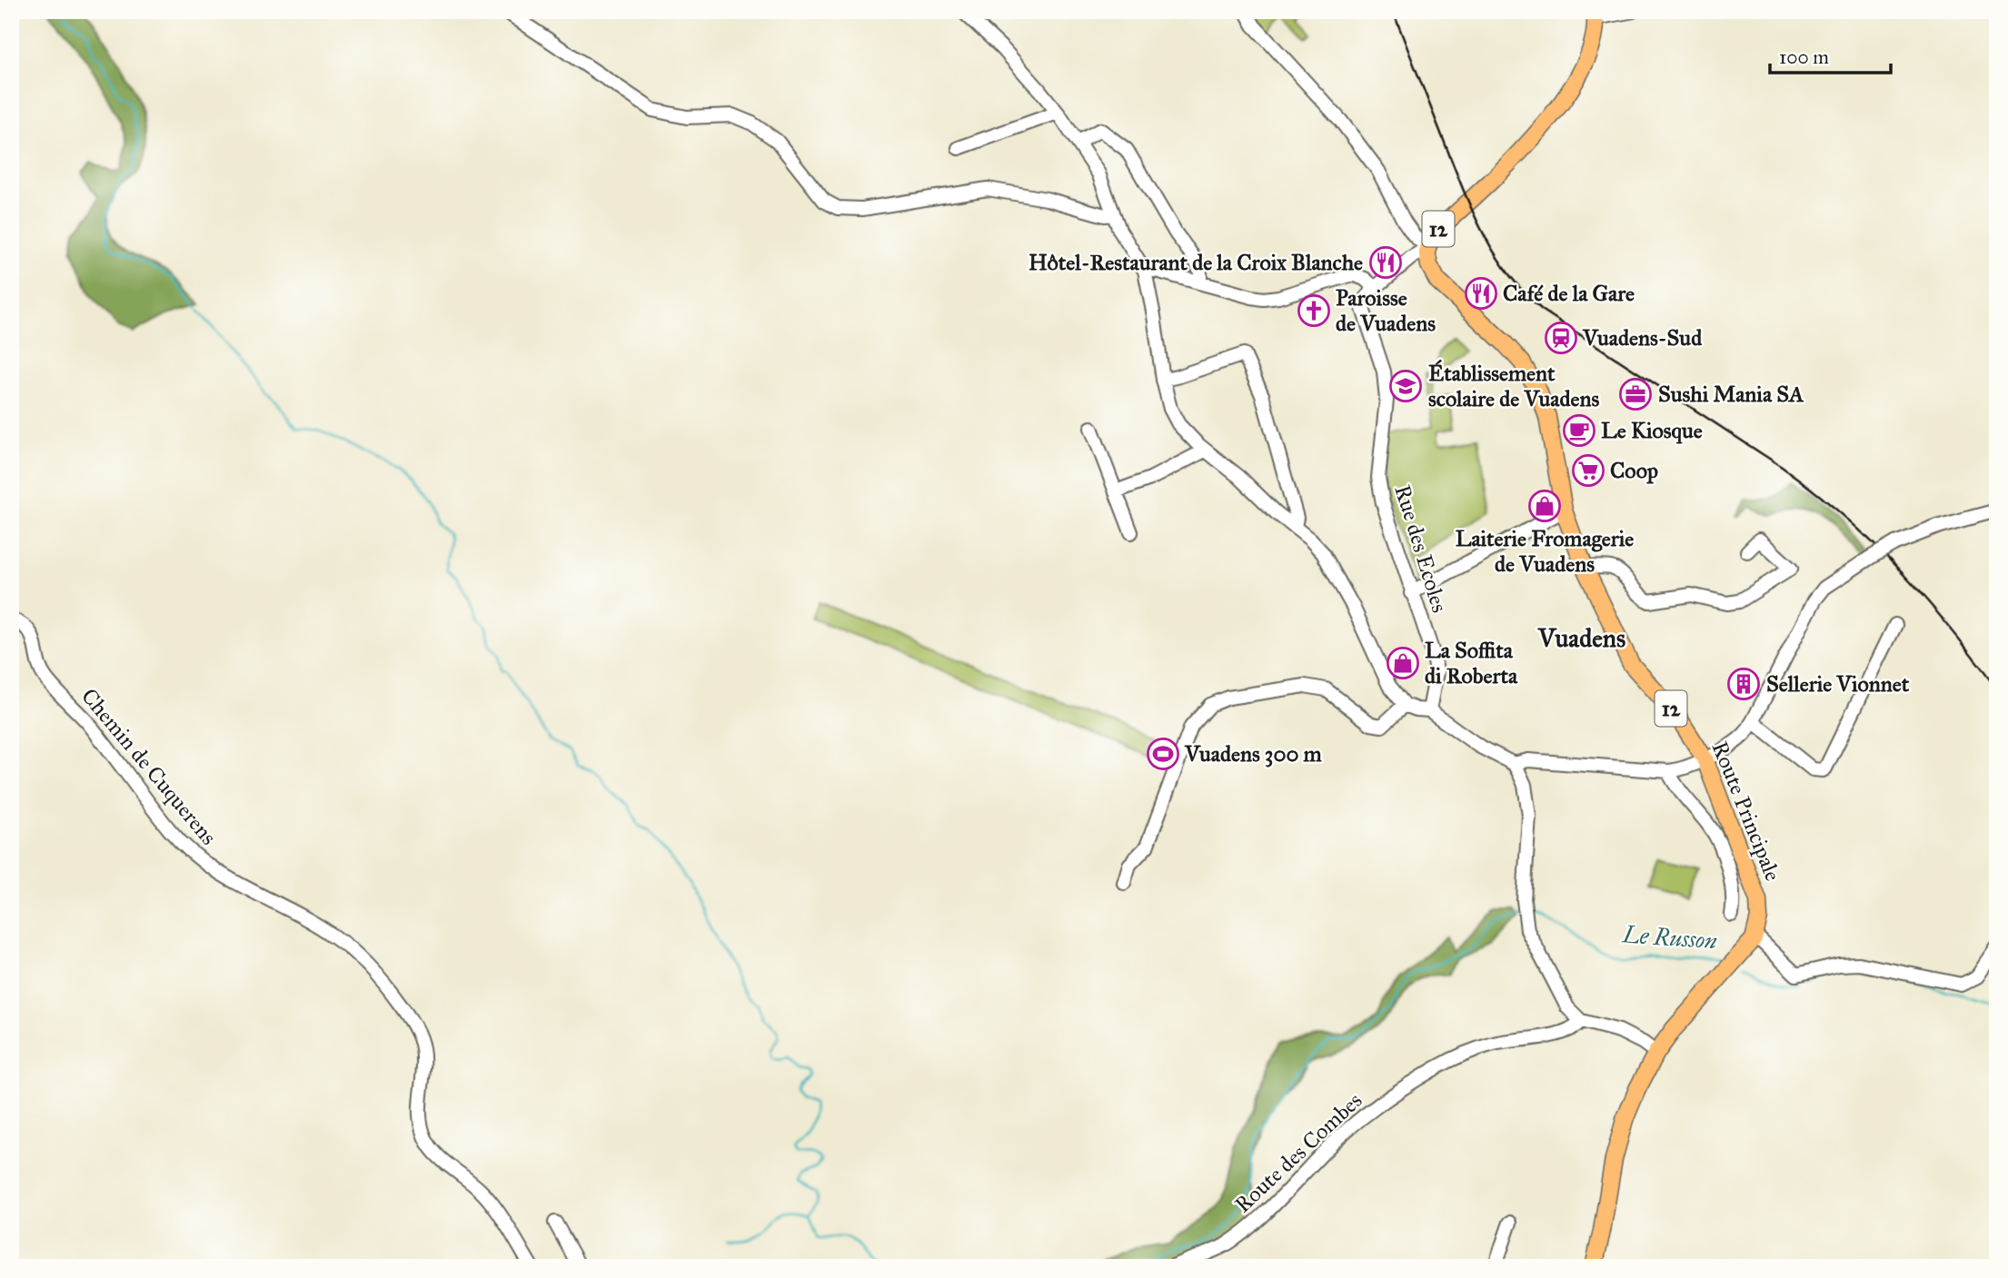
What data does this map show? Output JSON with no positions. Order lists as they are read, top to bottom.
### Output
{
  "streets": {
    "main road": ["12", "Route Principale"],
    "street": ["Rue des Ecoles", "Chemin de Cuquerens", "Route des Combes"]
  },
  "crossings": [
    ["12", "Route Principale"]
  ],
  "districts": ["Vuadens"],
  "water": ["Le Russon"],
  "places": {
    "restaurant": ["Hôtel-Restaurant de la Croix Blanche", "Café de la Gare"],
    "church": ["Paroisse de Vuadens"],
    "station": ["Vuadens-Sud"],
    "school or university": ["Établissement scolaire de Vuadens"],
    "office": ["Sushi Mania SA"],
    "cafe": ["Le Kiosque"],
    "supermarket": ["Coop"],
    "shop": ["Laiterie Fromagerie de Vuadens", "La Soffita di Roberta"],
    "building": ["Sellerie Vionnet"],
    "sports": ["Vuadens 300 m"]
  },
  "scale_bar": "100 m"
}
